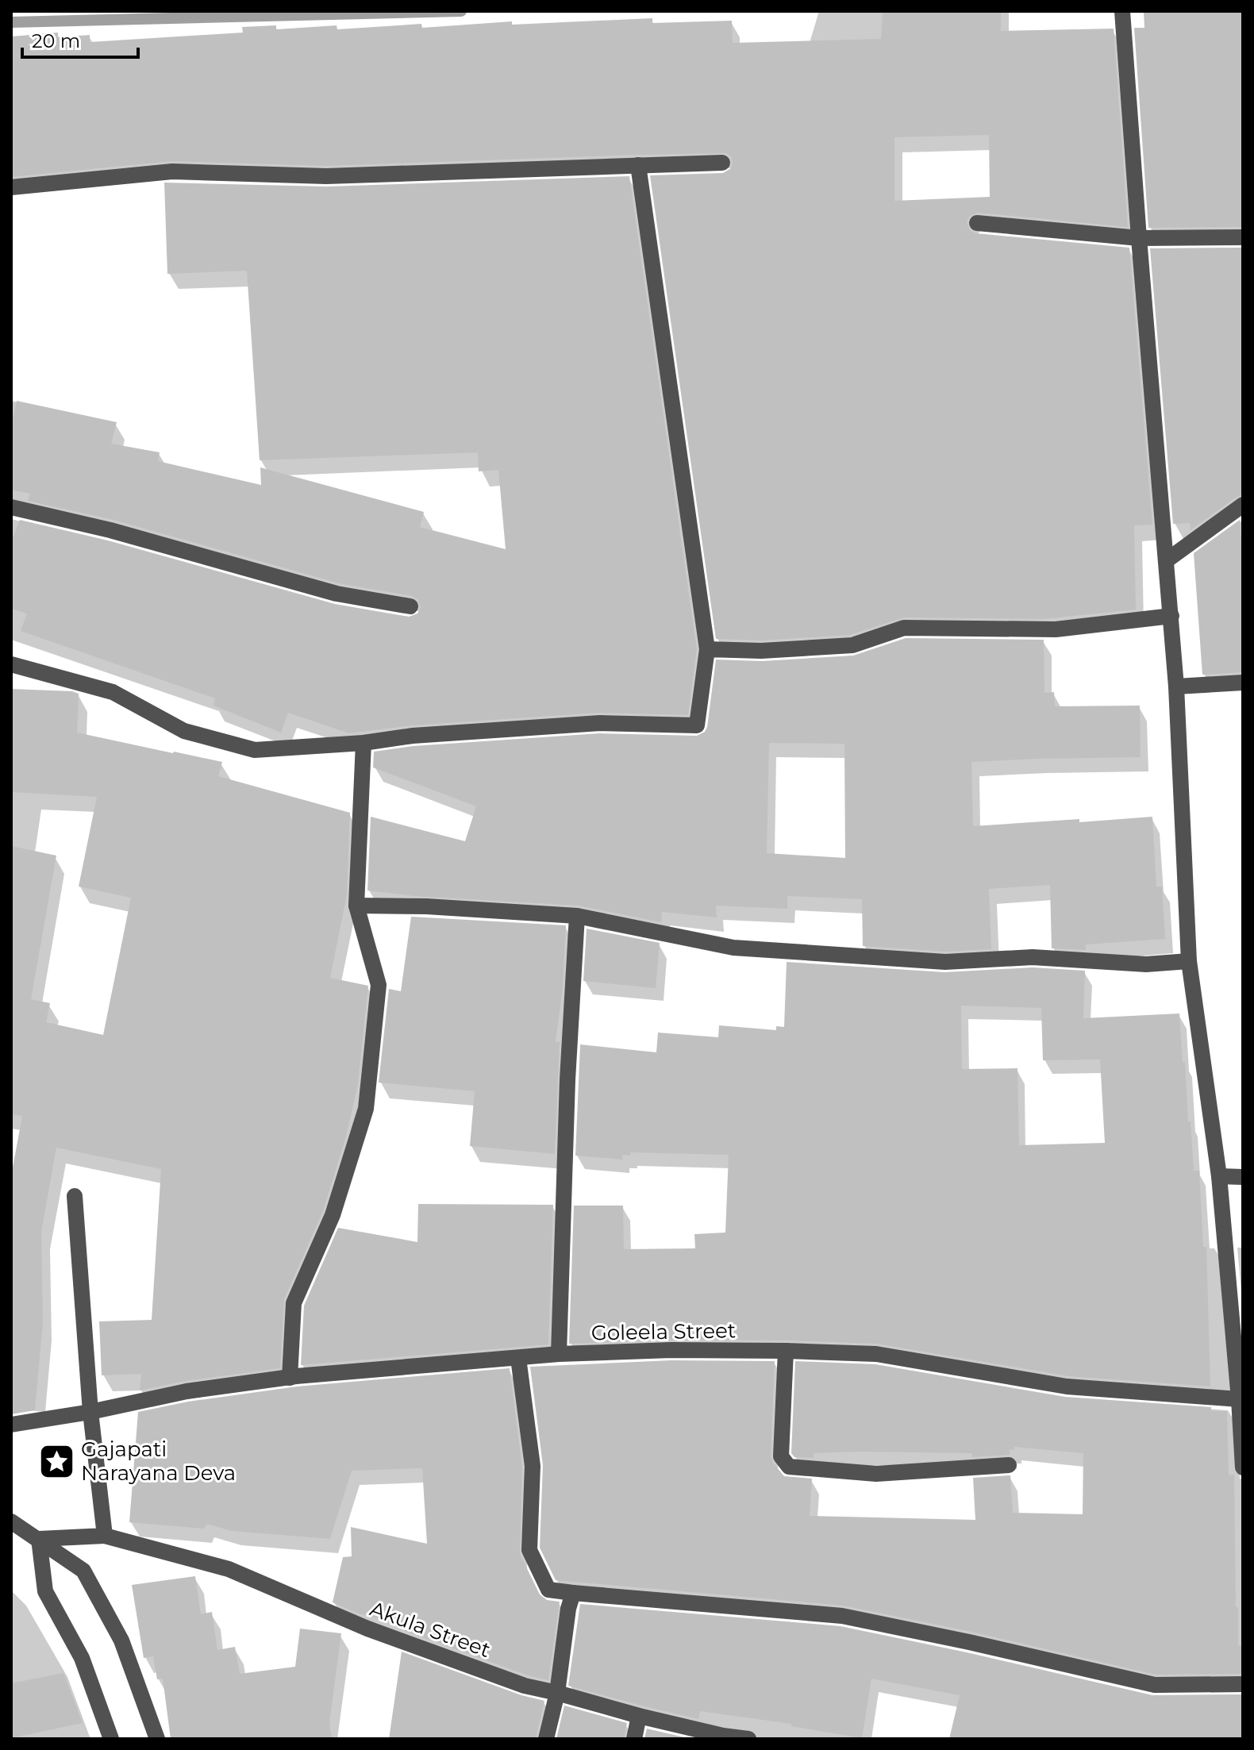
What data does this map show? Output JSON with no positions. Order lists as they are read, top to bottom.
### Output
{
  "streets": {
    "street": ["Goleela Street", "Akula Street"]
  },
  "places": {
    "place": ["Gajapati Narayana Deva"]
  },
  "scale_bar": "20 m"
}
